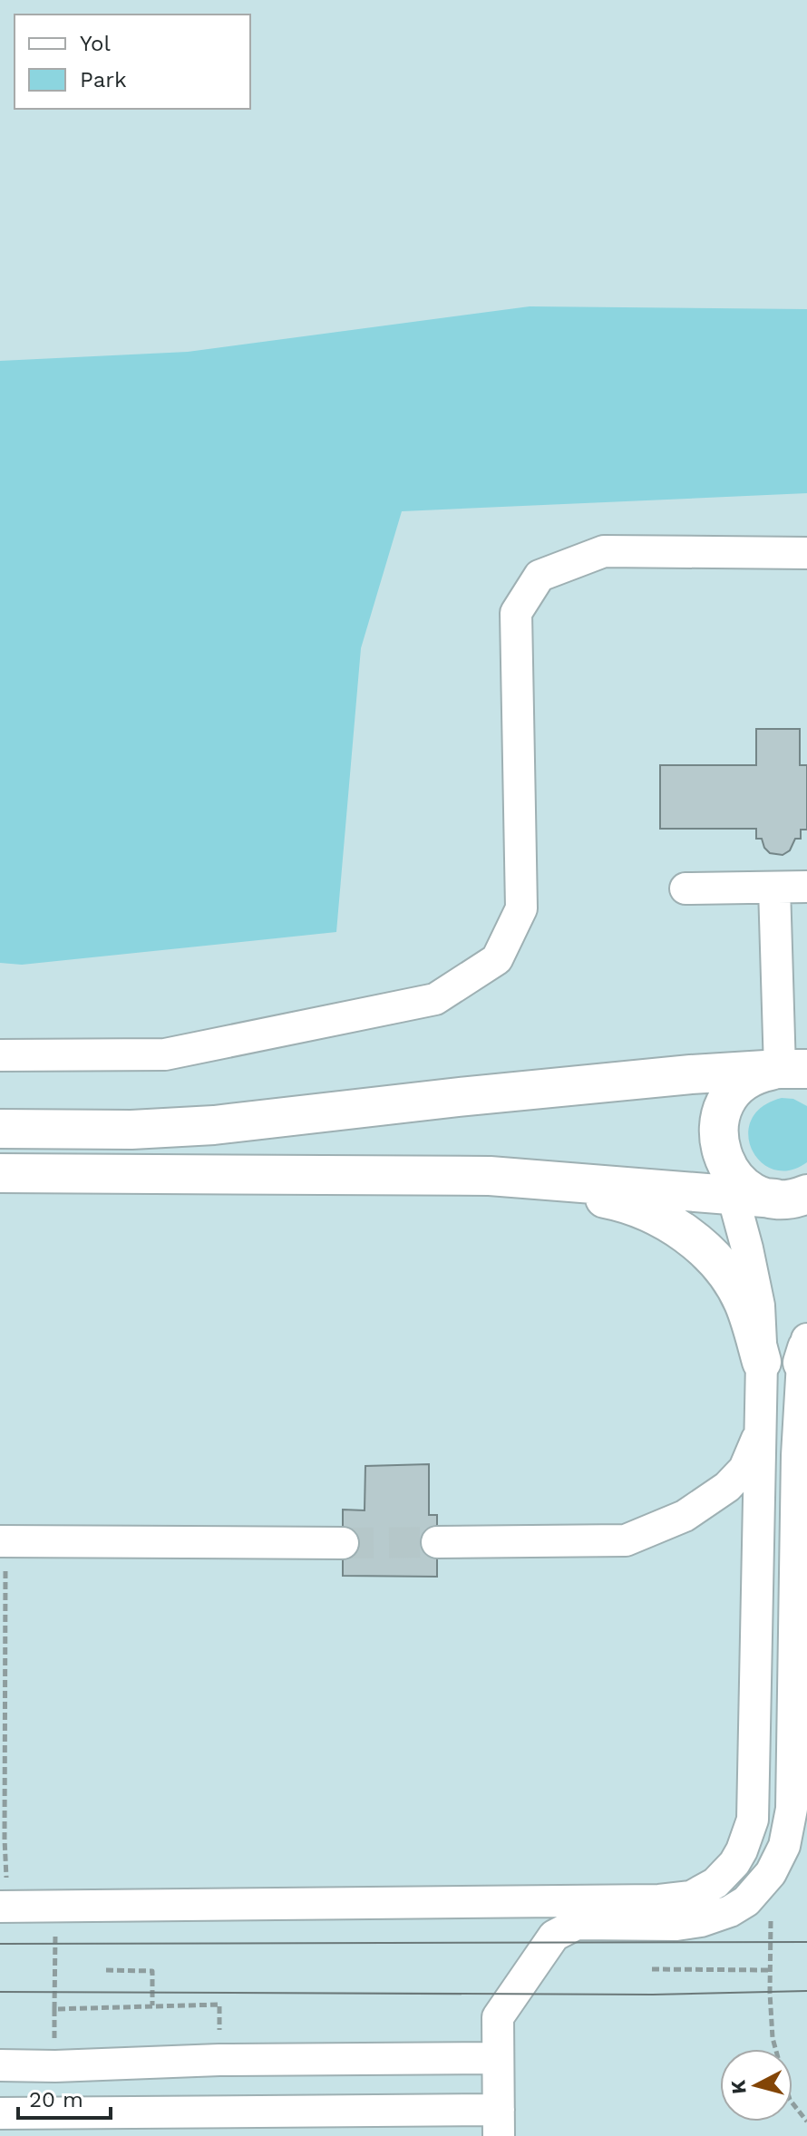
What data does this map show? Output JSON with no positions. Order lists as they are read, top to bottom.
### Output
{
  "legend": ["Yol", "Park"],
  "scale_bar": "20 m",
  "north": "left"
}
